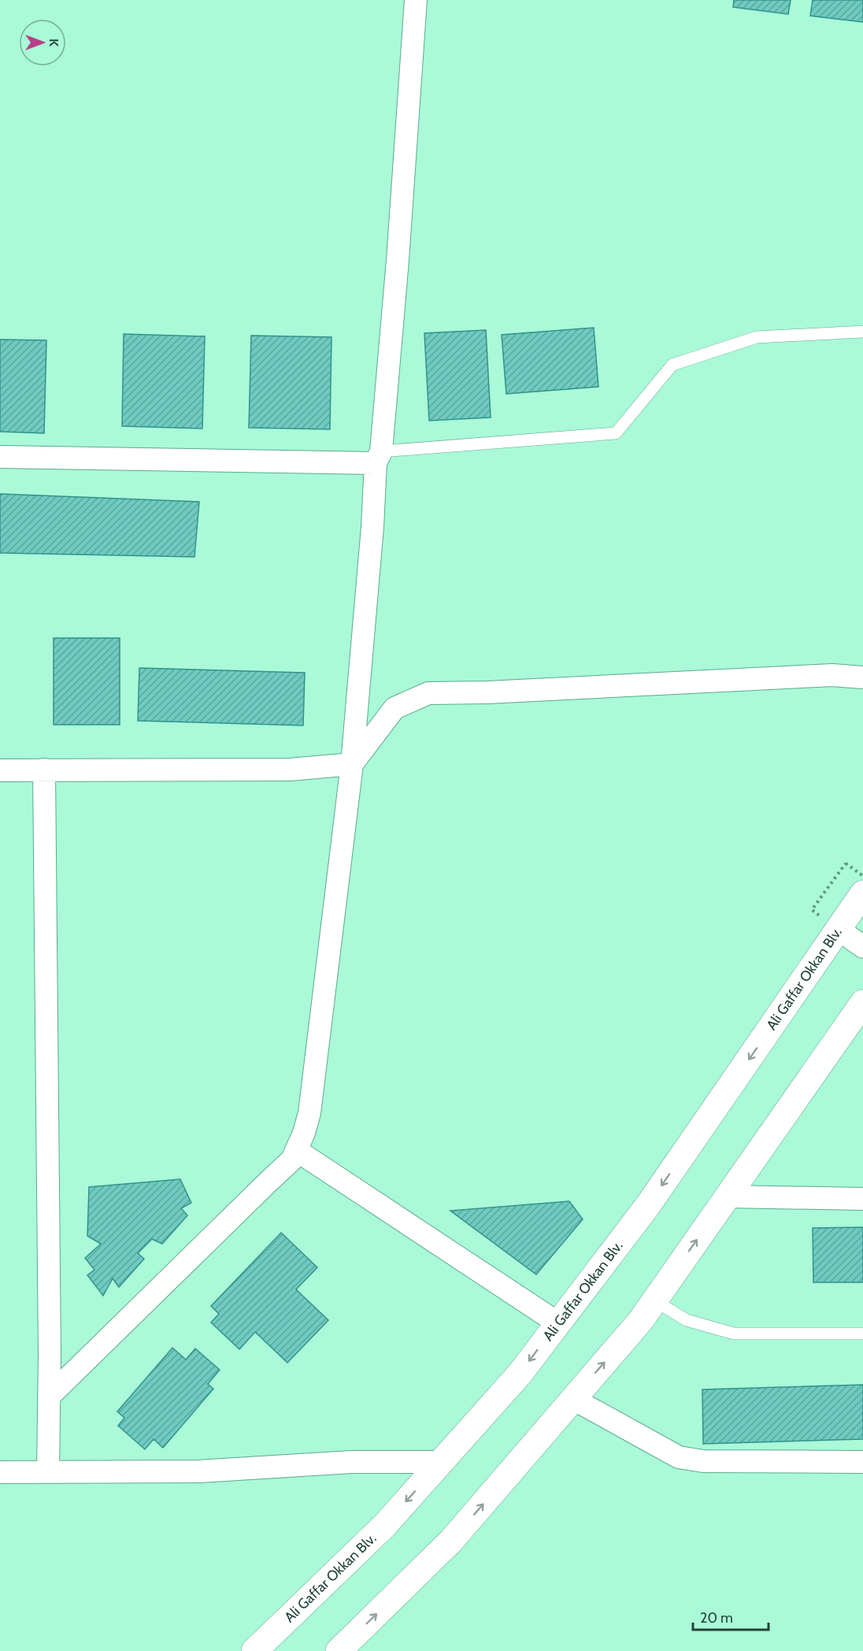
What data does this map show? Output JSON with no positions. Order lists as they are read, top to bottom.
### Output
{
  "streets": {
    "main road": ["Ali Gaffar Okkan Blv."]
  },
  "scale_bar": "20 m",
  "north": "right"
}
